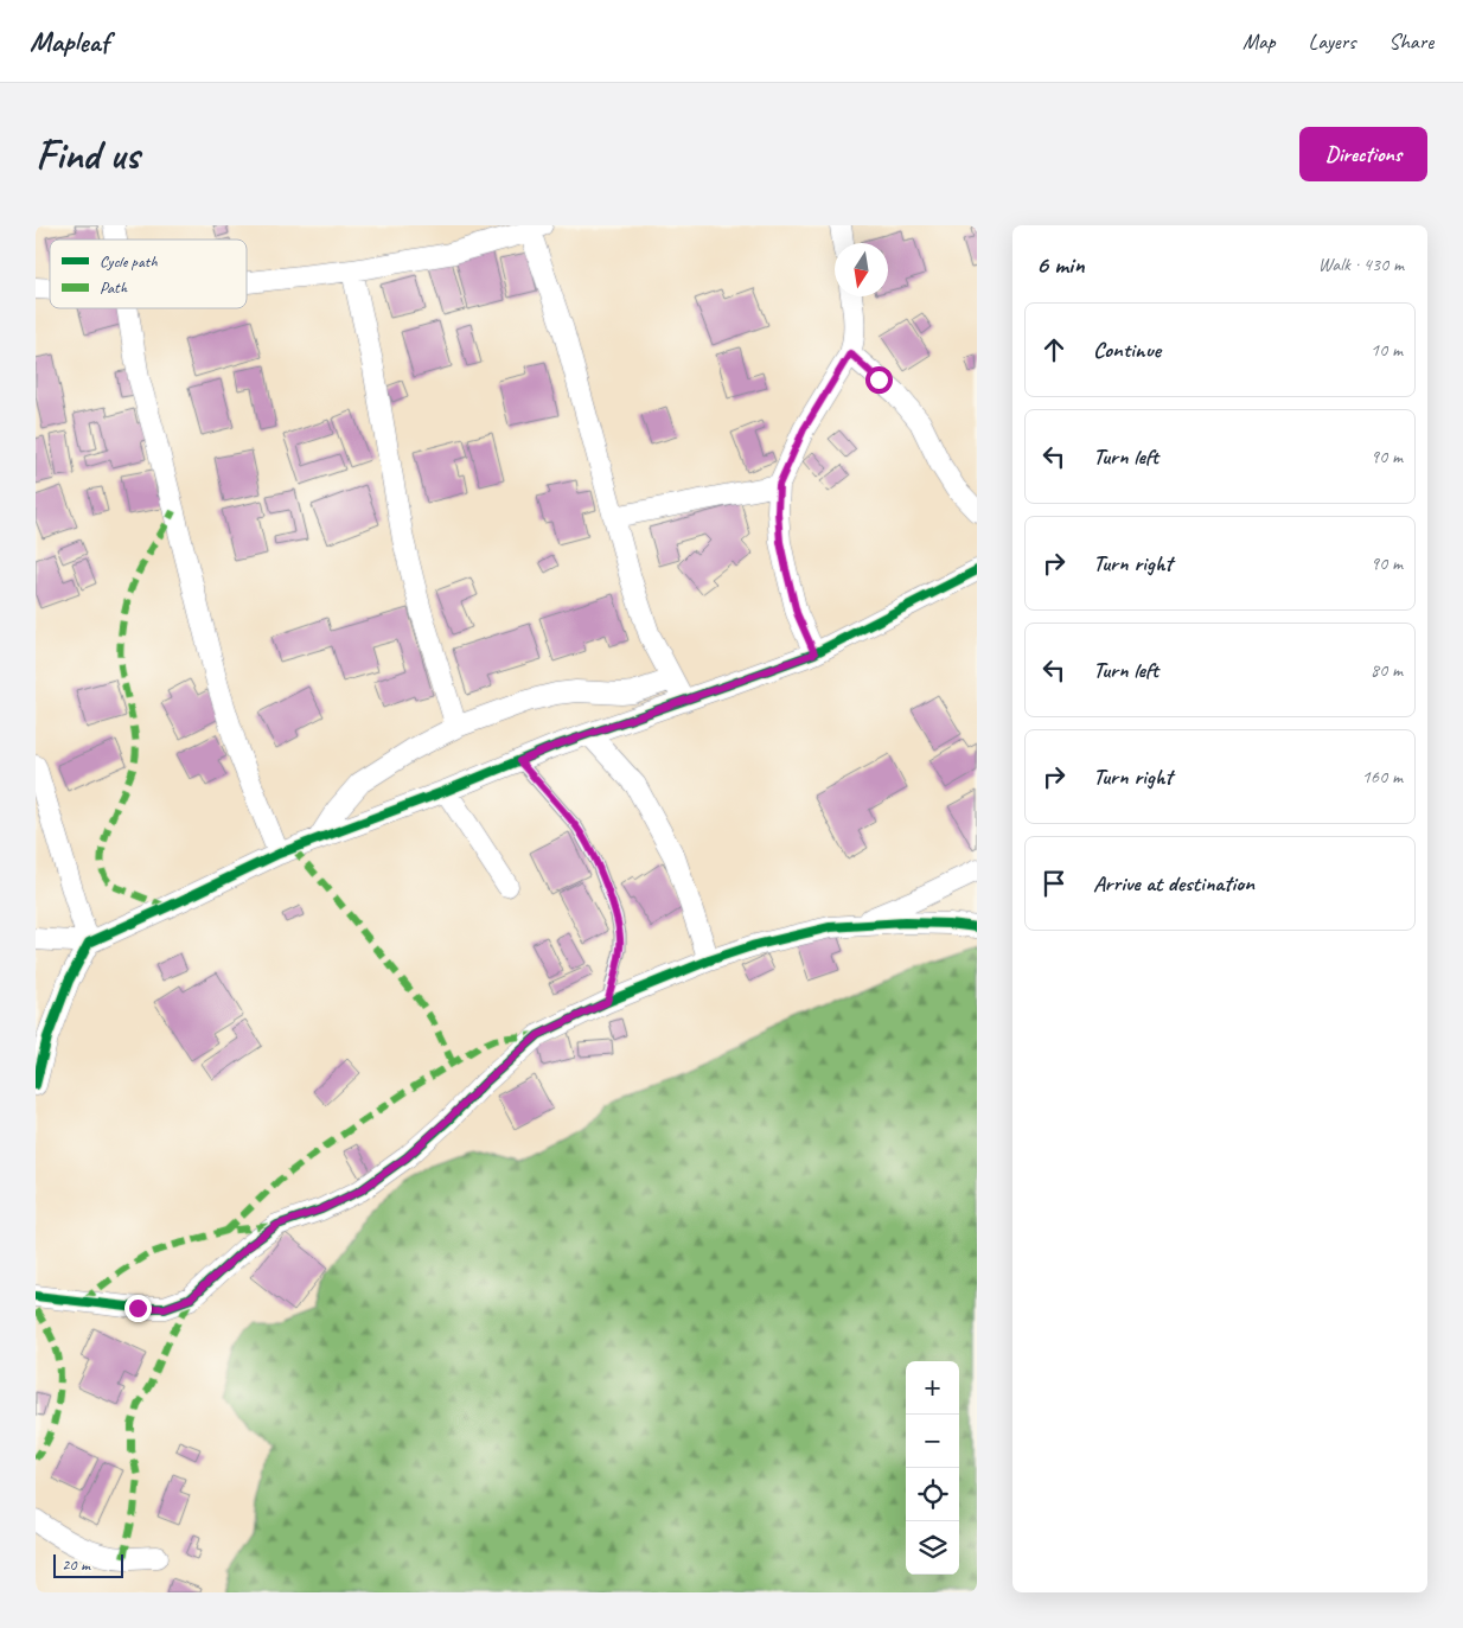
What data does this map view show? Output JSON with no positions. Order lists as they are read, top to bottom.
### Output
{
  "legend": ["Cycle path", "Path"],
  "scale_bar": "20 m",
  "north": "bottom",
  "page": {
    "header": "Mapleaf",
    "nav": ["Map", "Layers", "Share"],
    "buttons": "Directions",
    "title": "Find us",
    "heading": ["6 min", "Walk · 430 m"],
    "list": [
      ["Continue", "10 m"],
      ["Turn left", "90 m"],
      ["Turn right", "90 m"],
      ["Turn left", "80 m"],
      ["Turn right", "160 m"],
      "Arrive at destination"
    ],
    "map_buttons": ["+", "−"],
    "scale": "20 m"
  }
}
